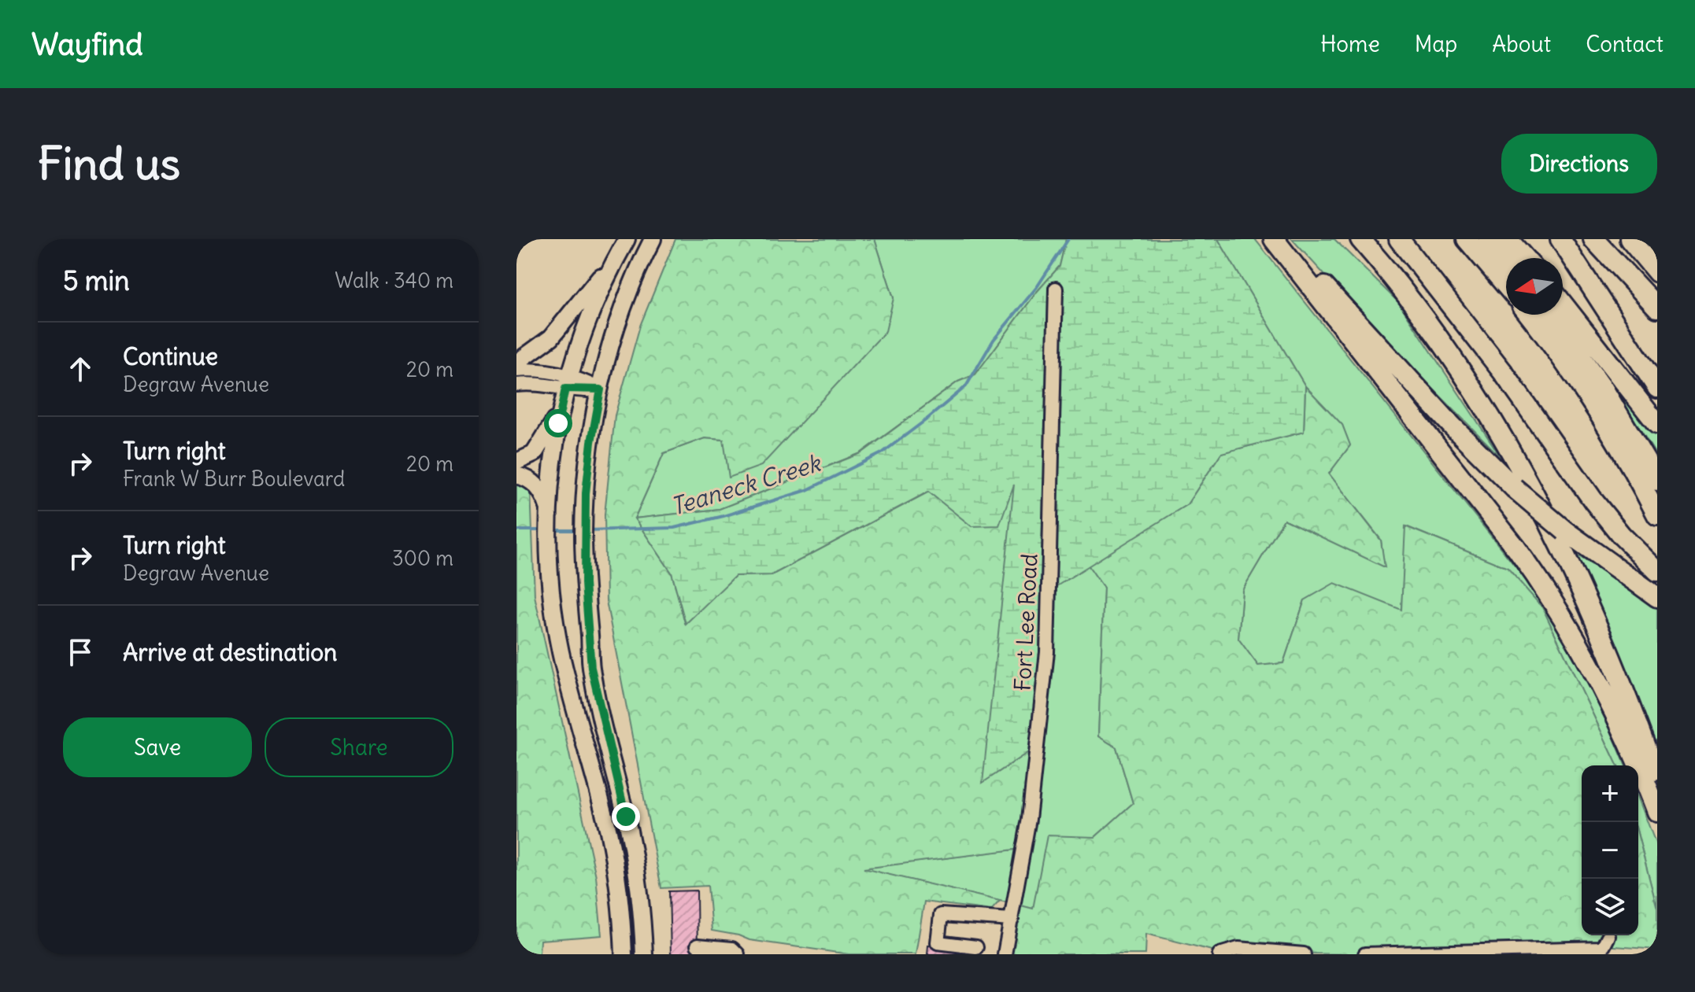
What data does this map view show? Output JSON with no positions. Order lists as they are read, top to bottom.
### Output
{
  "streets": {
    "street": ["Fort Lee Road"]
  },
  "water": ["Teaneck Creek"],
  "north": "left",
  "page": {
    "header": "Wayfind",
    "nav": [
      "Home",
      "Map",
      "About",
      "Contact"
    ],
    "buttons": [
      "Directions",
      ["Save", "Share"]
    ],
    "title": "Find us",
    "heading": ["5 min", "Walk · 340 m"],
    "list": [
      ["Continue", "Degraw Avenue", "20 m"],
      ["Turn right", "Frank W Burr Boulevard", "20 m"],
      ["Turn right", "Degraw Avenue", "300 m"],
      "Arrive at destination"
    ],
    "map_buttons": ["+", "−"]
  }
}
